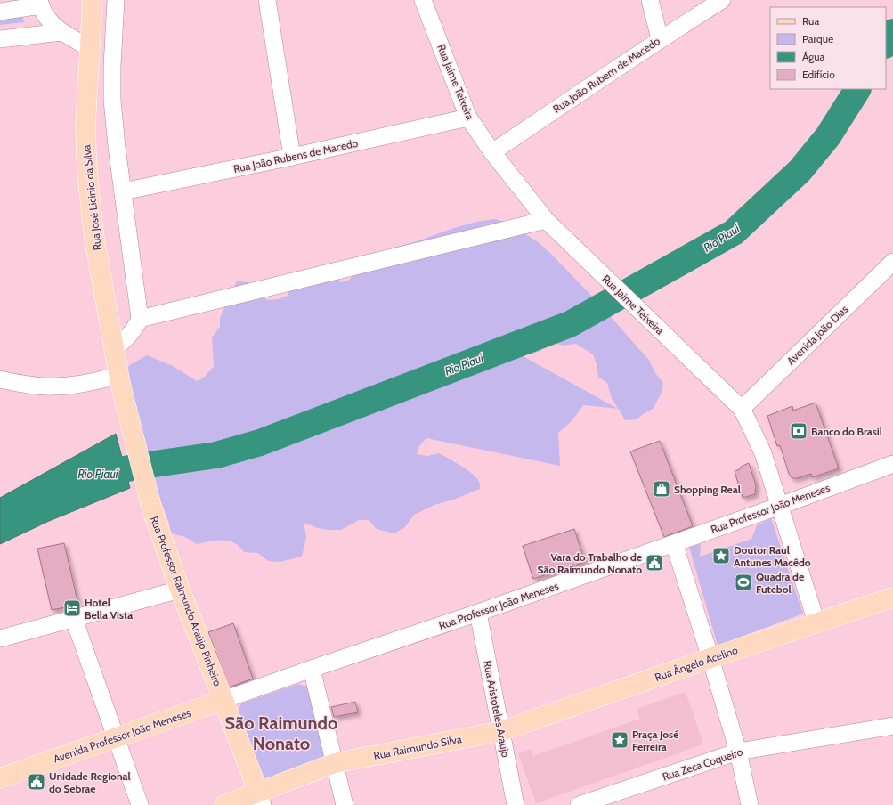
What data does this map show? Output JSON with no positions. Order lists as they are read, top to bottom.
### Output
{
  "streets": {
    "main road": [
      "Rua José Licinio da Silva",
      "Rua Professor Raimundo Araújo Pinheiro",
      "Rua Ângelo Acelino",
      "Avenida Professor João Meneses",
      "Rua Raimundo Silva"
    ],
    "street": [
      "Rua João Rubem de Macedo",
      "Rua Jaime Teixeira",
      "Rua João Rubens de Macedo",
      "Avenida João Dias",
      "Rua Professor João Meneses",
      "Rua Aristoteles Araujo",
      "Rua Zeca Coqueiro"
    ]
  },
  "crossings": [
    ["Rua João Rubem de Macedo", "Rua Jaime Teixeira"],
    ["Rua Jaime Teixeira", "Rua João Rubens de Macedo"],
    ["Rua Jaime Teixeira", "Avenida João Dias"],
    ["Rua Jaime Teixeira", "Rua Professor João Meneses"],
    ["Rua Jaime Teixeira", "Rua Ângelo Acelino"],
    ["Rua José Licinio da Silva", "Rua Professor Raimundo Araújo Pinheiro"],
    ["Rua Professor João Meneses", "Rua Professor Raimundo Araújo Pinheiro"],
    ["Rua Professor João Meneses", "Rua Aristoteles Araujo"],
    ["Rua Professor João Meneses", "Avenida Professor João Meneses"],
    ["Rua Professor Raimundo Araújo Pinheiro", "Avenida Professor João Meneses"],
    ["Rua Professor Raimundo Araújo Pinheiro", "Rua Raimundo Silva"],
    ["Rua Ângelo Acelino", "Rua Aristoteles Araujo"],
    ["Rua Ângelo Acelino", "Rua Raimundo Silva"],
    ["Rua Aristoteles Araujo", "Rua Raimundo Silva"]
  ],
  "districts": ["São Raimundo Nonato"],
  "water": ["Rio Piauí"],
  "places": {
    "bank": ["Banco do Brasil"],
    "shop": ["Shopping Real"],
    "place": ["Doutor Raul Antunes Macêdo", "Praça José Ferreira"],
    "public building": ["Vara do Trabalho de São Raimundo Nonato", "Unidade Regional do Sebrae"],
    "sports": ["Quadra de Futebol"],
    "hotel": ["Hotel Bella Vista"]
  },
  "legend": [
    "Rua",
    "Parque",
    "Água",
    "Edifício"
  ]
}
